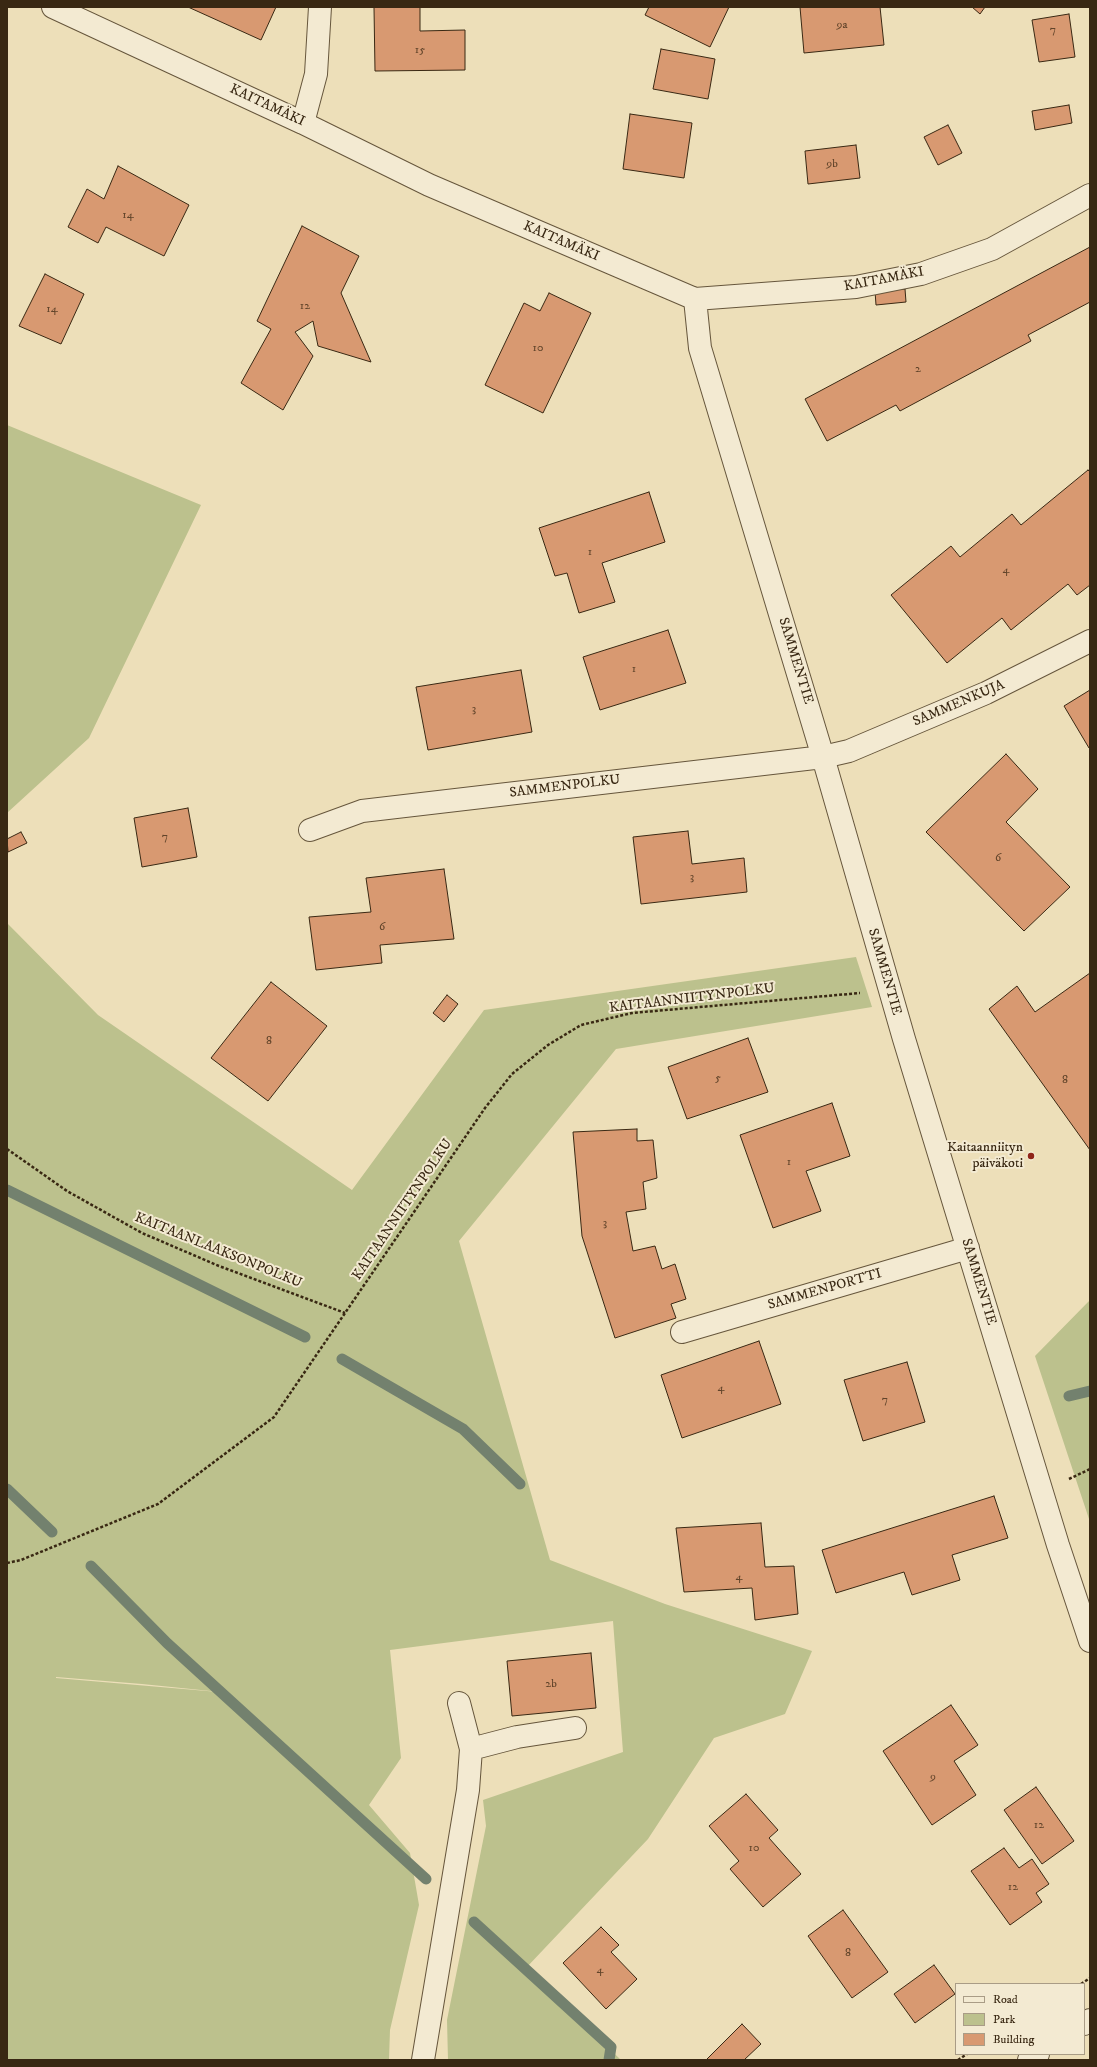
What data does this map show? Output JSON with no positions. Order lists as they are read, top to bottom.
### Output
{
  "streets": {
    "street": [
      "KAITAMÄKI",
      "SAMMENTIE",
      "SAMMENKUJA",
      "SAMMENPOLKU",
      "SAMMENPORTTI"
    ],
    "path": ["KAITAANNIITYNPOLKU", "KAITAANLAAKSONPOLKU"]
  },
  "crossings": [
    ["KAITAMÄKI", "SAMMENTIE"],
    ["SAMMENTIE", "SAMMENKUJA"],
    ["SAMMENTIE", "SAMMENPOLKU"],
    ["SAMMENTIE", "SAMMENPORTTI"],
    ["SAMMENKUJA", "SAMMENPOLKU"],
    ["KAITAANNIITYNPOLKU", "KAITAANLAAKSONPOLKU"]
  ],
  "places": ["Kaitaanniityn päiväkoti"],
  "house_numbers": [
    "9a",
    "7",
    "15",
    "9b",
    "14",
    "12",
    "14",
    "10",
    "2",
    "1",
    "4",
    "1",
    "3",
    "7",
    "6",
    "3",
    "6",
    "8",
    "5",
    "8",
    "1",
    "3",
    "4",
    "7",
    "4",
    "2b",
    "9",
    "12",
    "10",
    "12",
    "8",
    "4"
  ],
  "legend": ["Road", "Park", "Building"]
}
